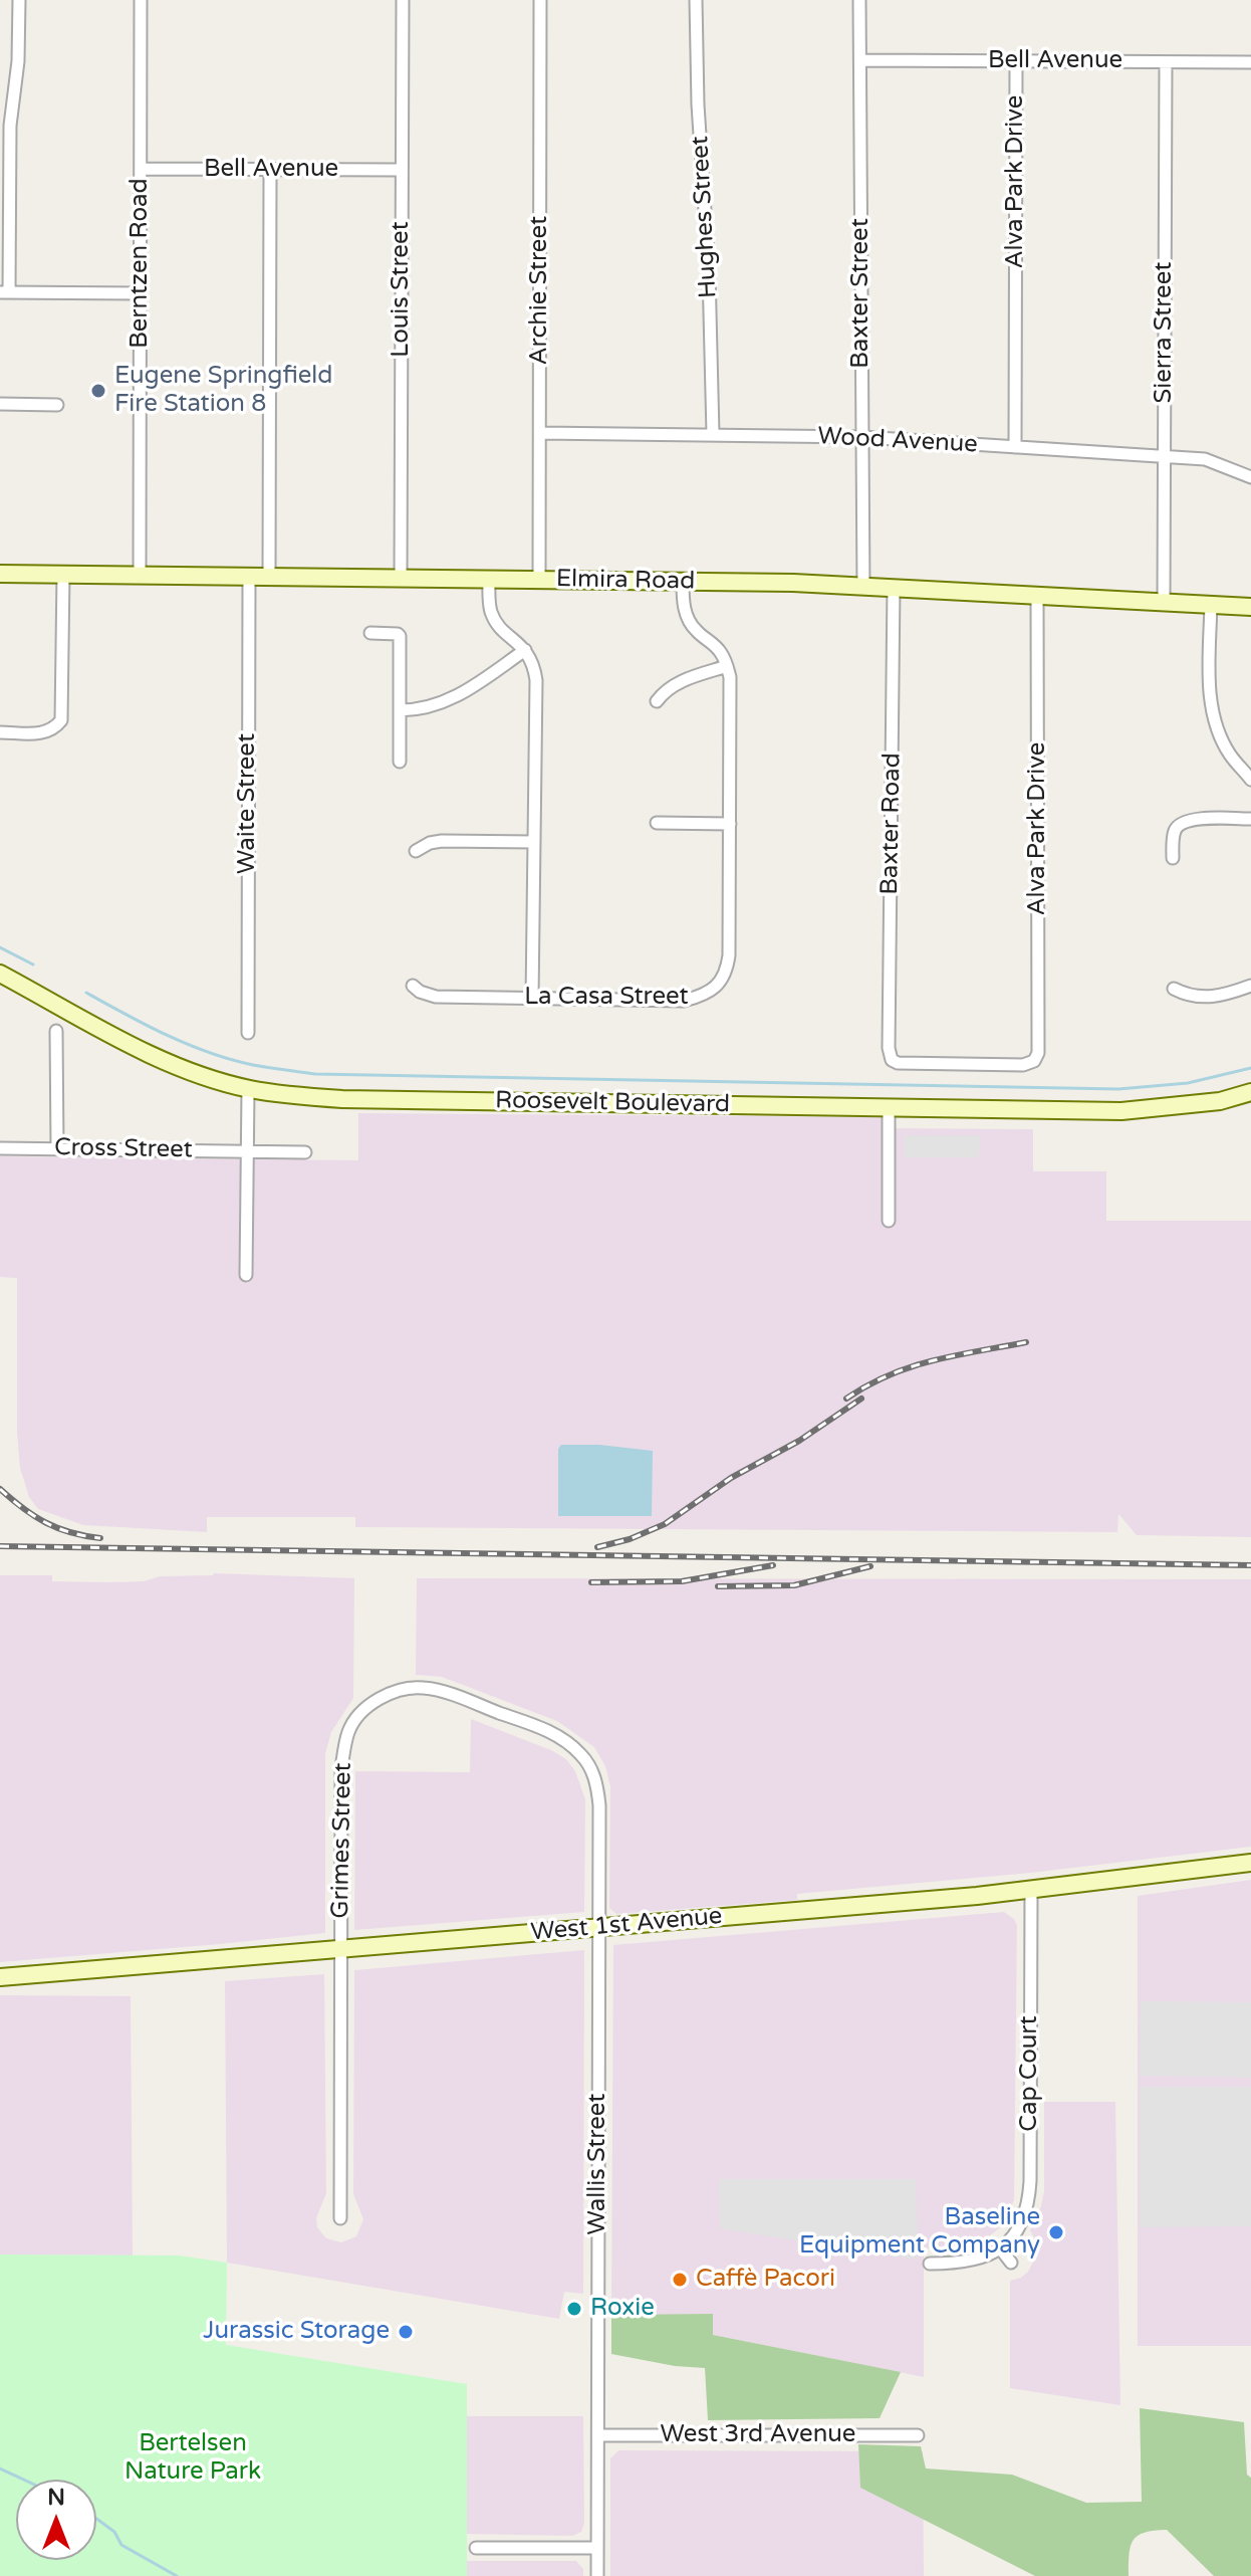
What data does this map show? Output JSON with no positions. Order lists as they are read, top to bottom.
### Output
{
  "streets": {
    "street": [
      "Bell Avenue",
      "Alva Park Drive",
      "Hughes Street",
      "Berntzen Road",
      "Louis Street",
      "Archie Street",
      "Baxter Street",
      "Sierra Street",
      "Wood Avenue",
      "Elmira Road",
      "Waite Street",
      "Baxter Road",
      "La Casa Street",
      "Roosevelt Boulevard",
      "Cross Street",
      "Grimes Street",
      "West 1st Avenue",
      "Cap Court",
      "Wallis Street",
      "West 3rd Avenue"
    ]
  },
  "crossings": [
    ["Bell Avenue", "Alva Park Drive"],
    ["Bell Avenue", "Berntzen Road"],
    ["Bell Avenue", "Louis Street"],
    ["Bell Avenue", "Baxter Street"],
    ["Bell Avenue", "Sierra Street"],
    ["Alva Park Drive", "Wood Avenue"],
    ["Alva Park Drive", "Elmira Road"],
    ["Alva Park Drive", "Baxter Road"],
    ["Hughes Street", "Wood Avenue"],
    ["Berntzen Road", "Elmira Road"],
    ["Louis Street", "Elmira Road"],
    ["Archie Street", "Wood Avenue"],
    ["Archie Street", "Elmira Road"],
    ["Baxter Street", "Wood Avenue"],
    ["Baxter Street", "Elmira Road"],
    ["Sierra Street", "Wood Avenue"],
    ["Sierra Street", "Elmira Road"],
    ["Elmira Road", "Waite Street"],
    ["Elmira Road", "Baxter Road"],
    ["Grimes Street", "West 1st Avenue"],
    ["Grimes Street", "Wallis Street"],
    ["West 1st Avenue", "Cap Court"],
    ["West 1st Avenue", "Wallis Street"],
    ["Wallis Street", "West 3rd Avenue"]
  ],
  "parks": ["Bertelsen Nature Park"],
  "places": [
    "Eugene Springfield Fire Station 8",
    "Baseline Equipment Company",
    "Caffè Pacori",
    "Roxie",
    "Jurassic Storage"
  ],
  "north": "top"
}
